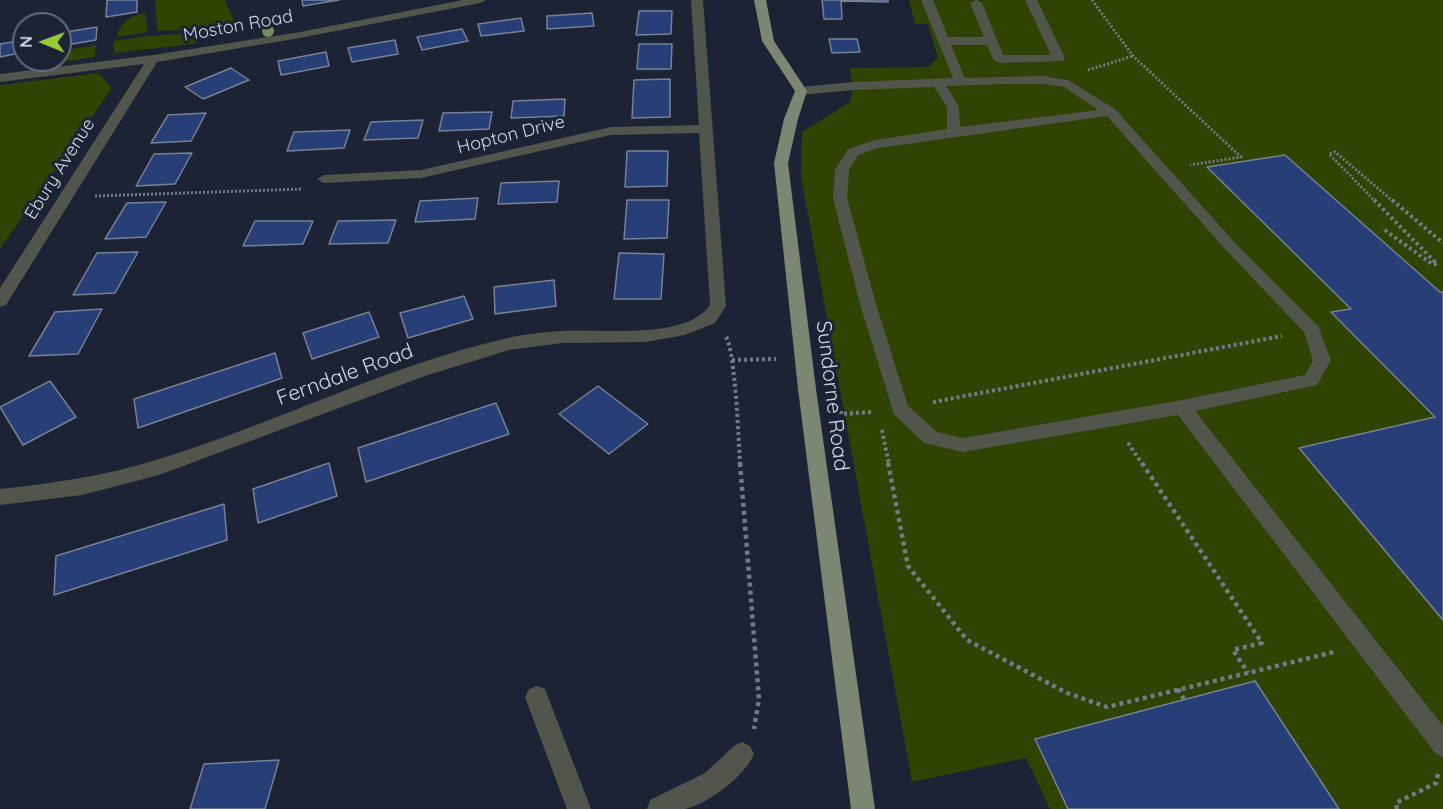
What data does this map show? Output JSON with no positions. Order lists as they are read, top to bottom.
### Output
{
  "streets": {
    "main road": ["Sundorne Road"],
    "street": [
      "Moston Road",
      "Hopton Drive",
      "Ebury Avenue",
      "Ferndale Road"
    ]
  },
  "crossings": [
    ["Moston Road", "Ebury Avenue"]
  ],
  "north": "left"
}
